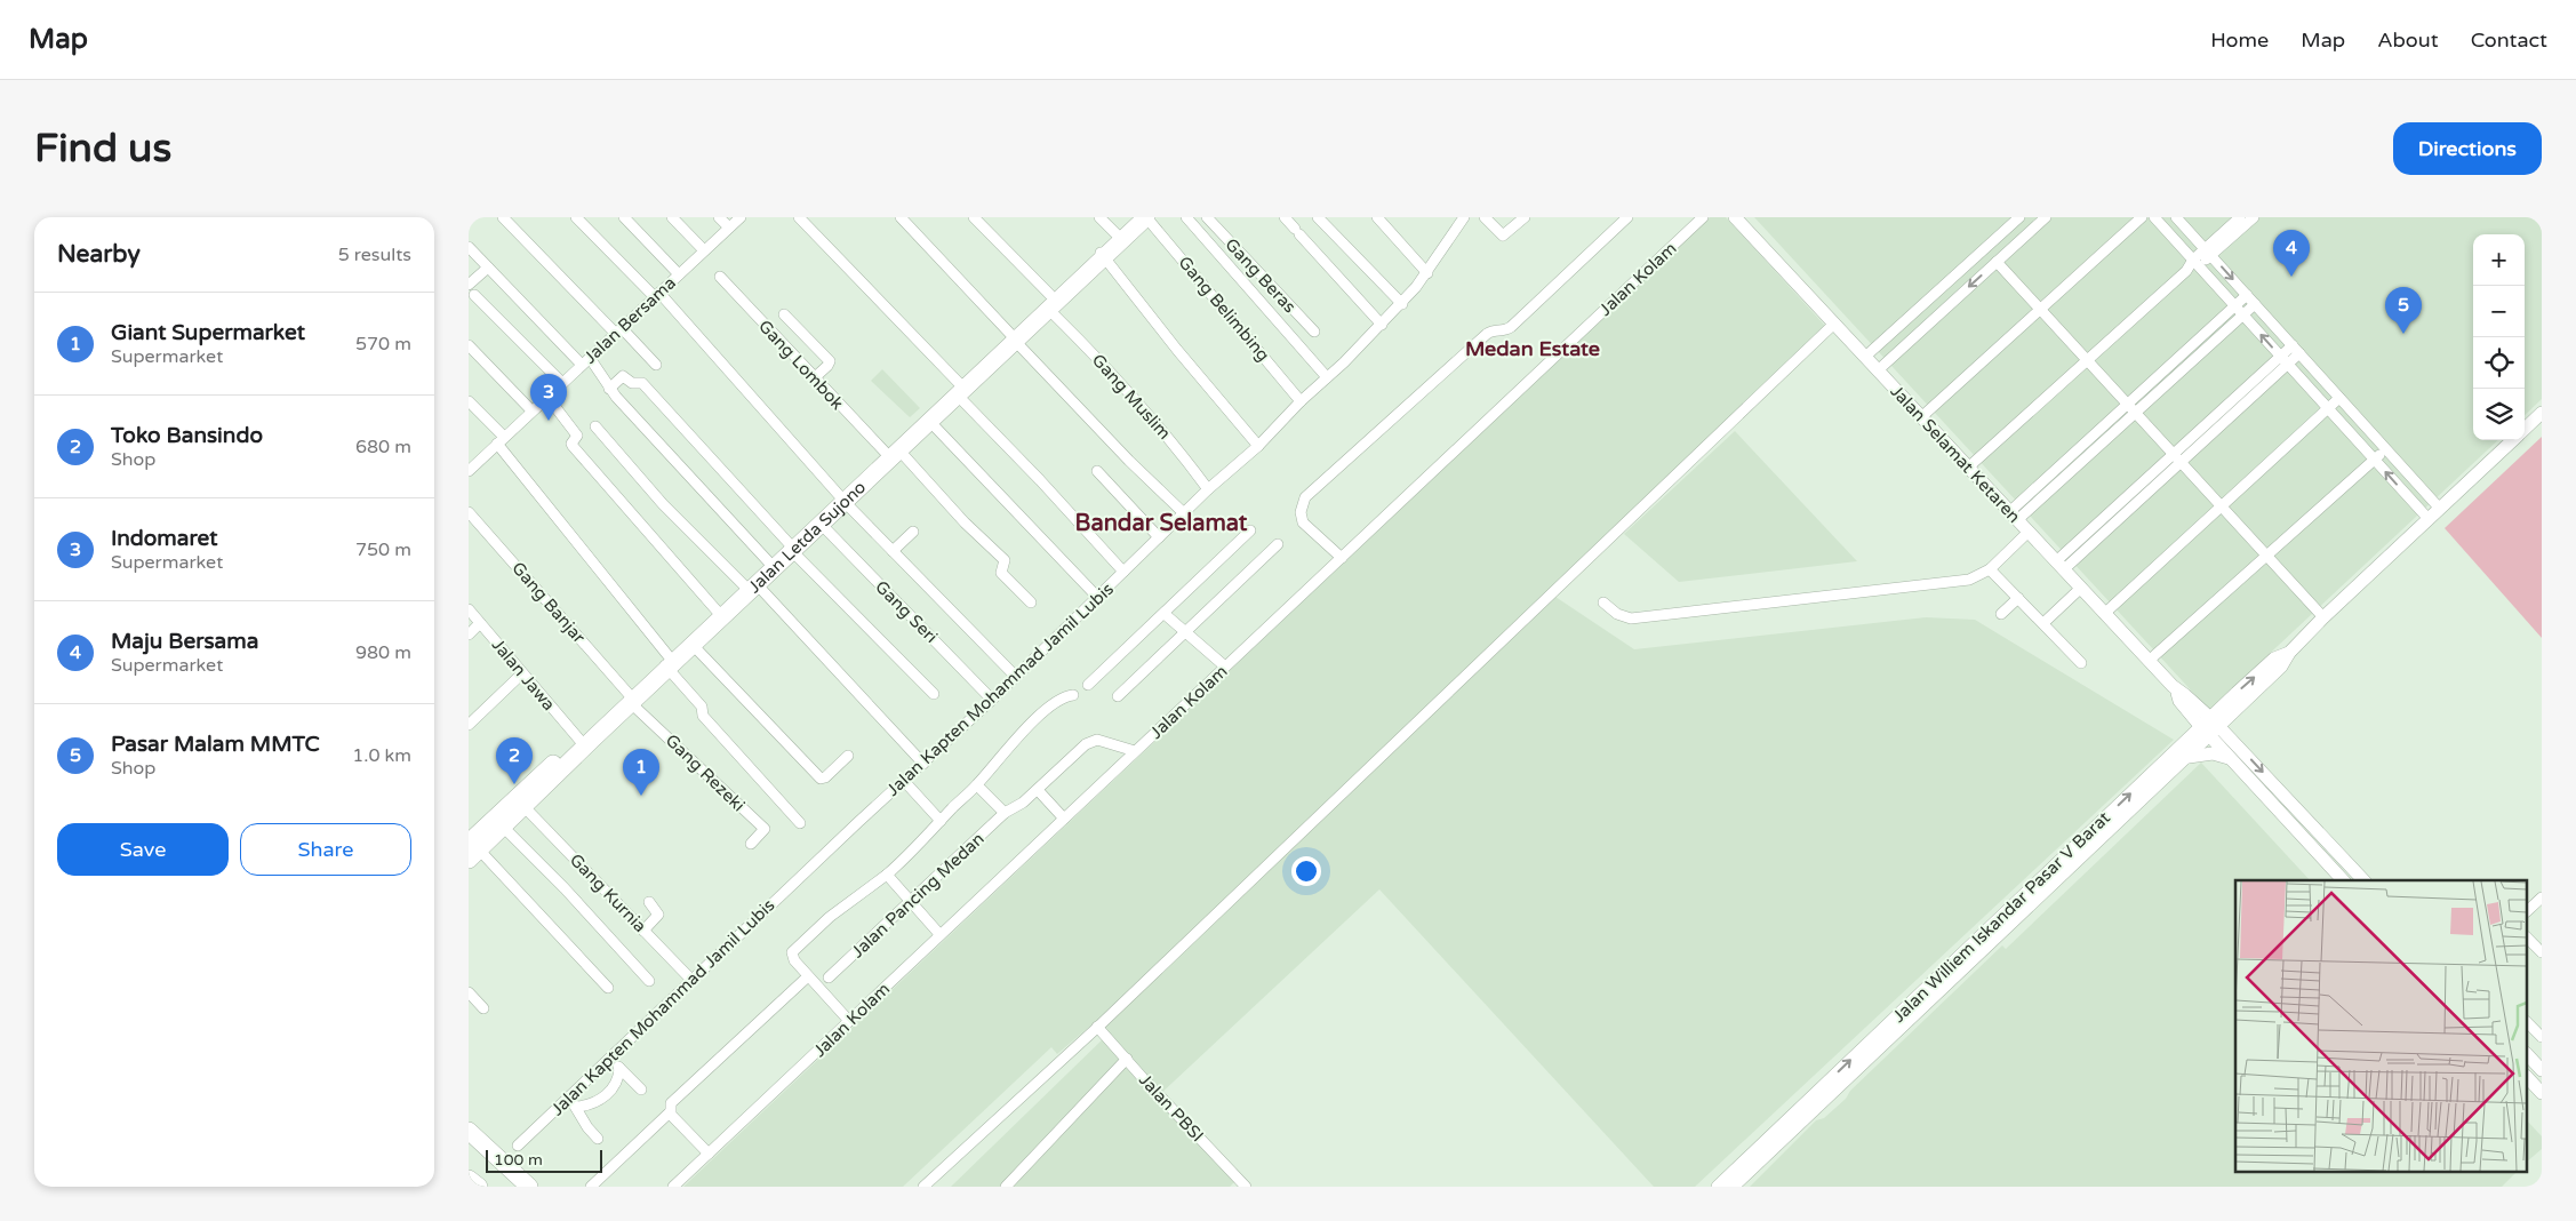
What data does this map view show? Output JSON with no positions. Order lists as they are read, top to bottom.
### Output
{
  "streets": {
    "highway": ["Jalan Letda Sujono"],
    "street": [
      "Gang Beras",
      "Jalan Kolam",
      "Gang Belimbing",
      "Jalan Bersama",
      "Gang Lombok",
      "Gang Muslim",
      "Jalan Selamat Ketaren",
      "Gang Banjar",
      "Gang Seri",
      "Jalan Jawa",
      "Jalan Kapten Mohammad Jamil Lubis",
      "Gang Rezeki",
      "Gang Kurnia",
      "Jalan Pancing Medan",
      "Jalan Williem Iskandar Pasar V Barat",
      "Jalan PBSI"
    ]
  },
  "crossings": [
    ["Jalan Kolam", "Jalan Pancing Medan"],
    ["Gang Belimbing", "Jalan Letda Sujono"],
    ["Gang Belimbing", "Jalan Kapten Mohammad Jamil Lubis"],
    ["Gang Lombok", "Jalan Letda Sujono"],
    ["Gang Muslim", "Jalan Letda Sujono"],
    ["Gang Muslim", "Jalan Kapten Mohammad Jamil Lubis"],
    ["Jalan Selamat Ketaren", "Jalan Williem Iskandar Pasar V Barat"],
    ["Jalan Letda Sujono", "Gang Banjar"],
    ["Jalan Letda Sujono", "Gang Seri"],
    ["Jalan Letda Sujono", "Jalan Jawa"],
    ["Jalan Letda Sujono", "Gang Rezeki"],
    ["Jalan Letda Sujono", "Gang Kurnia"],
    ["Gang Banjar", "Gang Rezeki"],
    ["Gang Seri", "Jalan Kapten Mohammad Jamil Lubis"],
    ["Jalan Kapten Mohammad Jamil Lubis", "Gang Kurnia"]
  ],
  "districts": ["Medan Estate", "Bandar Selamat"],
  "scale_bar": "100 m",
  "page": {
    "header": "Map",
    "nav": [
      "Home",
      "Map",
      "About",
      "Contact"
    ],
    "buttons": [
      "Directions",
      ["Save", "Share"]
    ],
    "title": "Find us",
    "heading": ["Nearby", "5 results"],
    "pins": [
      "4",
      "5",
      "3",
      "2",
      "1"
    ],
    "map_buttons": ["+", "−"],
    "list": [
      {
        "mark": "1",
        "name": "Giant Supermarket",
        "note": "Supermarket",
        "value": "570 m"
      },
      {
        "mark": "2",
        "name": "Toko Bansindo",
        "note": "Shop",
        "value": "680 m"
      },
      {
        "mark": "3",
        "name": "Indomaret",
        "note": "Supermarket",
        "value": "750 m"
      },
      {
        "mark": "4",
        "name": "Maju Bersama",
        "note": "Supermarket",
        "value": "980 m"
      },
      {
        "mark": "5",
        "name": "Pasar Malam MMTC",
        "note": "Shop",
        "value": "1.0 km"
      }
    ],
    "scale": "100 m"
  }
}
